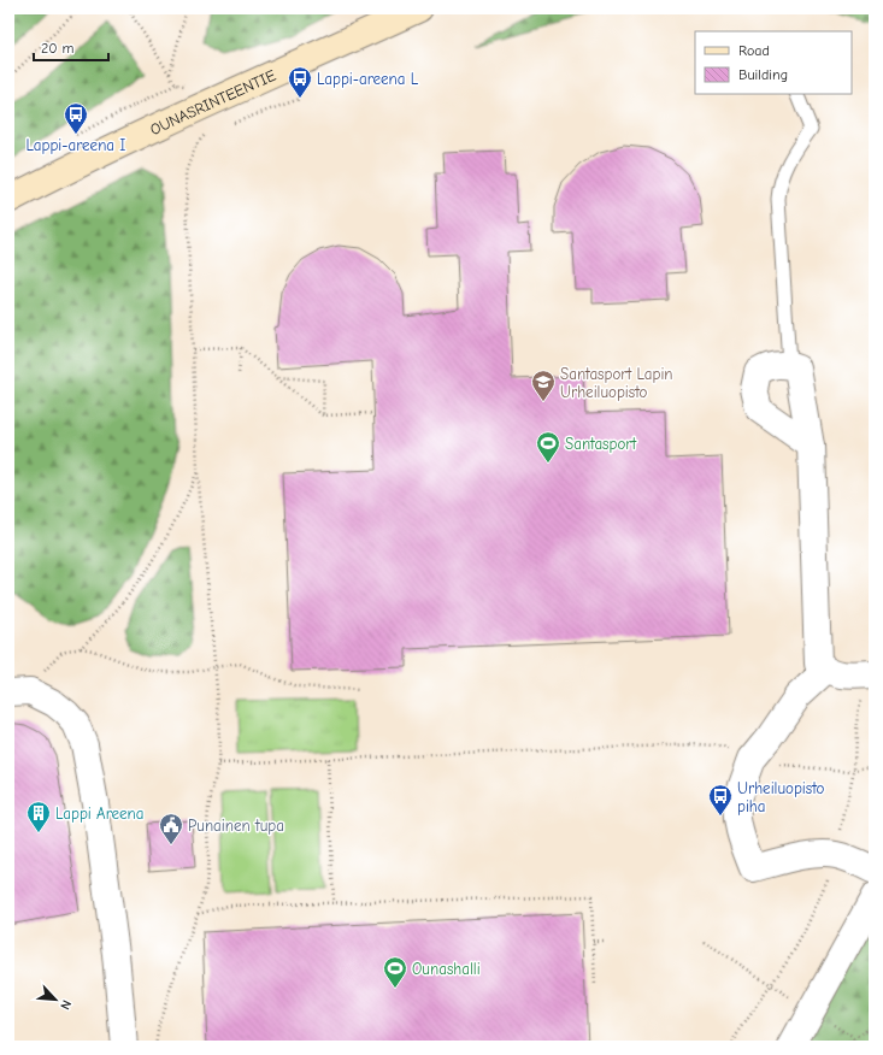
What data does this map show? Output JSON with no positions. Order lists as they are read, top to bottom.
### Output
{
  "streets": {
    "street": ["OUNASRINTEENTIE"]
  },
  "places": {
    "bus stop": ["Lappi-areena L", "Lappi-areena I", "Urheiluopisto piha"],
    "school or university": ["Santasport Lapin Urheiluopisto"],
    "sports": ["Santasport", "Ounashalli"],
    "building": ["Lappi Areena"],
    "public building": ["Punainen tupa"]
  },
  "legend": ["Road", "Building"],
  "scale_bar": "20 m",
  "north": "bottom right"
}
